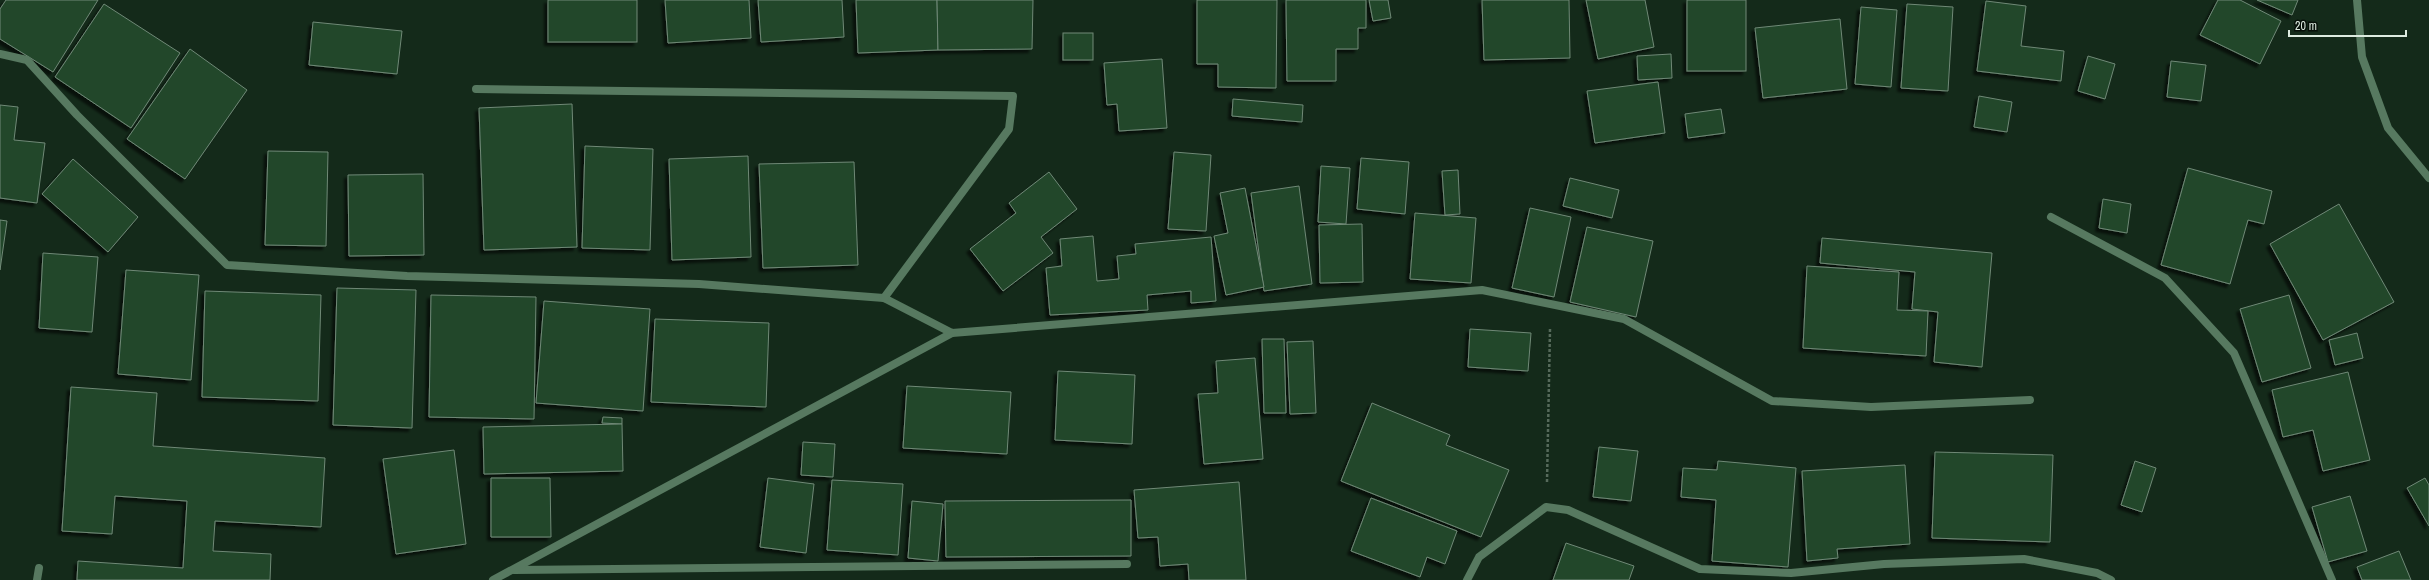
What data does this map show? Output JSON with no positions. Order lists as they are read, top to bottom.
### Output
{
  "scale_bar": "20 m"
}
